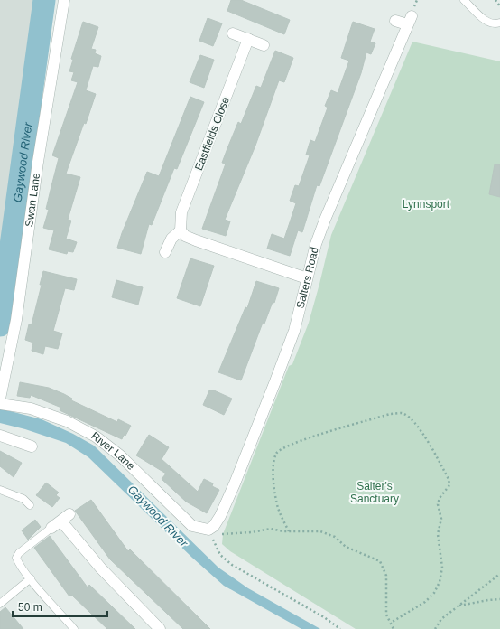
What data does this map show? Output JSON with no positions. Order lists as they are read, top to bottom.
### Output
{
  "streets": {
    "street": [
      "Eastfields Close",
      "Swan Lane",
      "Salters Road",
      "River Lane"
    ]
  },
  "crossings": [
    ["Salters Road", "River Lane"]
  ],
  "water": ["Gaywood River"],
  "parks": ["Lynnsport", "Salter's Sanctuary"],
  "scale_bar": "50 m"
}
